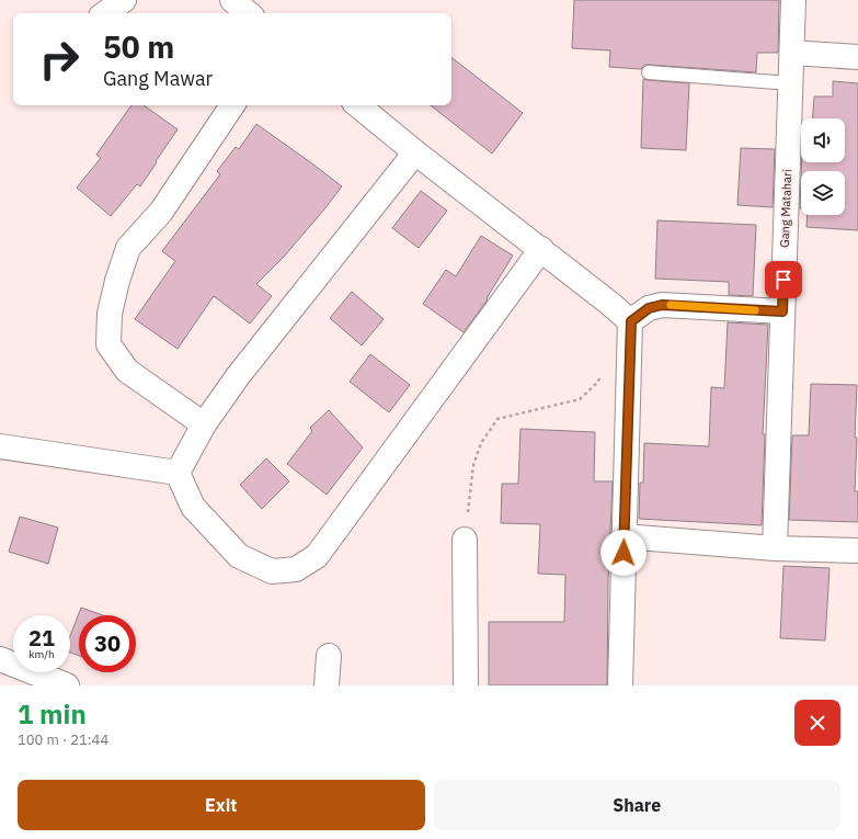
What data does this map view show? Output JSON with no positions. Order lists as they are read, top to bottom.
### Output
{
  "streets": {
    "street": ["Gang Matahari"]
  },
  "page": {
    "turn": ["50 m", "Gang Mawar"],
    "speed": "21 km/h",
    "limit": "30",
    "heading": ["1 min", "100 m · 21:44"],
    "buttons": ["Exit", "Share"]
  }
}
